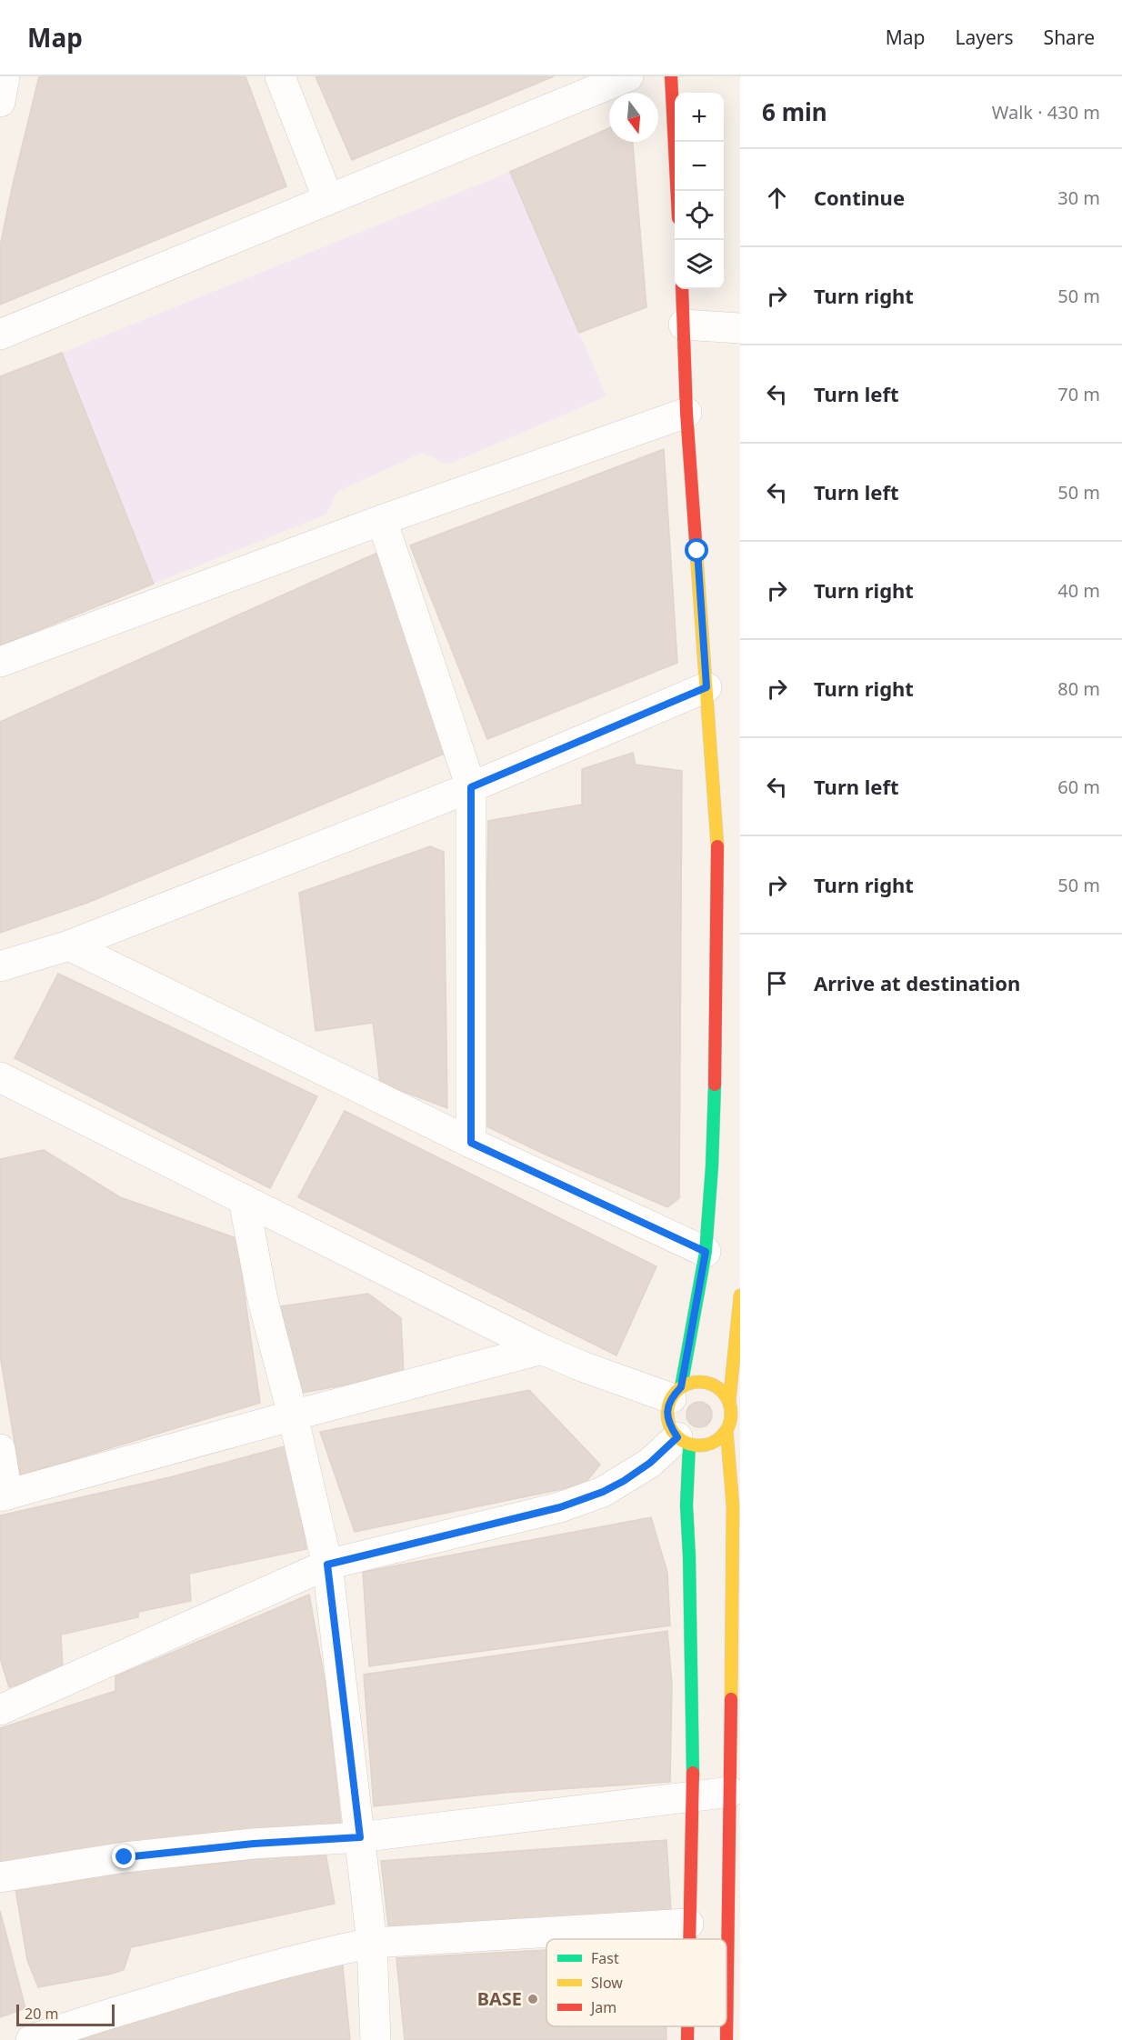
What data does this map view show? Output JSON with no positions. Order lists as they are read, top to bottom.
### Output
{
  "places": ["BASE"],
  "legend": ["Fast", "Slow", "Jam"],
  "scale_bar": "20 m",
  "north": "bottom",
  "page": {
    "header": "Map",
    "nav": ["Map", "Layers", "Share"],
    "heading": ["6 min", "Walk · 430 m"],
    "map_buttons": ["+", "−"],
    "list": [
      ["Continue", "30 m"],
      ["Turn right", "50 m"],
      ["Turn left", "70 m"],
      ["Turn left", "50 m"],
      ["Turn right", "40 m"],
      ["Turn right", "80 m"],
      ["Turn left", "60 m"],
      ["Turn right", "50 m"],
      "Arrive at destination"
    ],
    "scale": "20 m"
  }
}
